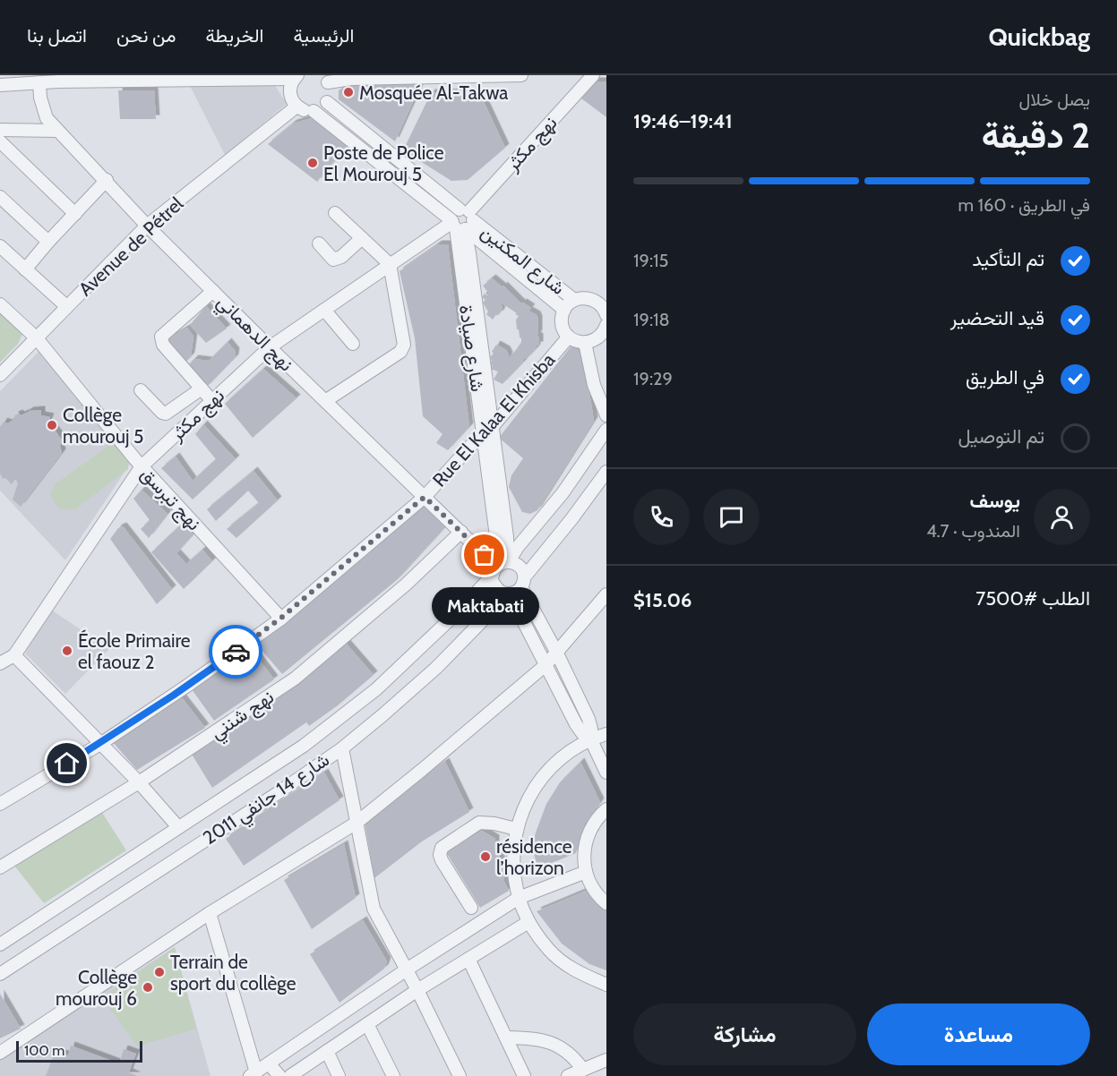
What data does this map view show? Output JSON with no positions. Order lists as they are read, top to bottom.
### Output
{
  "streets": {
    "street": [
      "نهج مكثر",
      "Avenue de Pétrel",
      "شارع المكنين",
      "نهج الدهماني",
      "شارع صيادة",
      "Rue El Kalaa El Khisba",
      "نهج تبرسق",
      "نهج شنني",
      "شارع 14 جانفي 2011"
    ]
  },
  "crossings": [
    ["نهج مكثر", "شارع المكنين"],
    ["نهج مكثر", "نهج الدهماني"],
    ["نهج مكثر", "شارع صيادة"],
    ["نهج مكثر", "نهج تبرسق"],
    ["Avenue de Pétrel", "نهج الدهماني"],
    ["Avenue de Pétrel", "نهج تبرسق"],
    ["شارع المكنين", "شارع صيادة"],
    ["نهج الدهماني", "شارع صيادة"],
    ["نهج الدهماني", "Rue El Kalaa El Khisba"],
    ["نهج الدهماني", "نهج شنني"],
    ["نهج الدهماني", "شارع 14 جانفي 2011"],
    ["شارع صيادة", "Rue El Kalaa El Khisba"],
    ["شارع صيادة", "شارع 14 جانفي 2011"],
    ["Rue El Kalaa El Khisba", "نهج تبرسق"]
  ],
  "places": [
    "Mosquée Al-Takwa",
    "Poste de Police El Mourouj 5",
    "Collège mourouj 5",
    "Maktabati",
    "École Primaire el faouz 2",
    "résidence l’horizon",
    "Terrain de sport du collège",
    "Collège mourouj 6"
  ],
  "scale_bar": "100 m",
  "page": {
    "header": "Quickbag",
    "nav": [
      "الرئيسية",
      "الخريطة",
      "من نحن",
      "اتصل بنا"
    ],
    "heading": ["2 دقيقة", "يصل خلال", "19:41–19:46"],
    "panel": [
      "يوسف",
      "المندوب · 4.7",
      "الطلب #7500",
      "$15.06"
    ],
    "bar": "في الطريق · 160 m",
    "list": [
      ["تم التأكيد", "19:15"],
      ["قيد التحضير", "19:18"],
      ["في الطريق", "19:29"],
      "تم التوصيل"
    ],
    "bubble": "Maktabati",
    "buttons": ["مساعدة", "مشاركة"],
    "scale": "100 m"
  }
}
